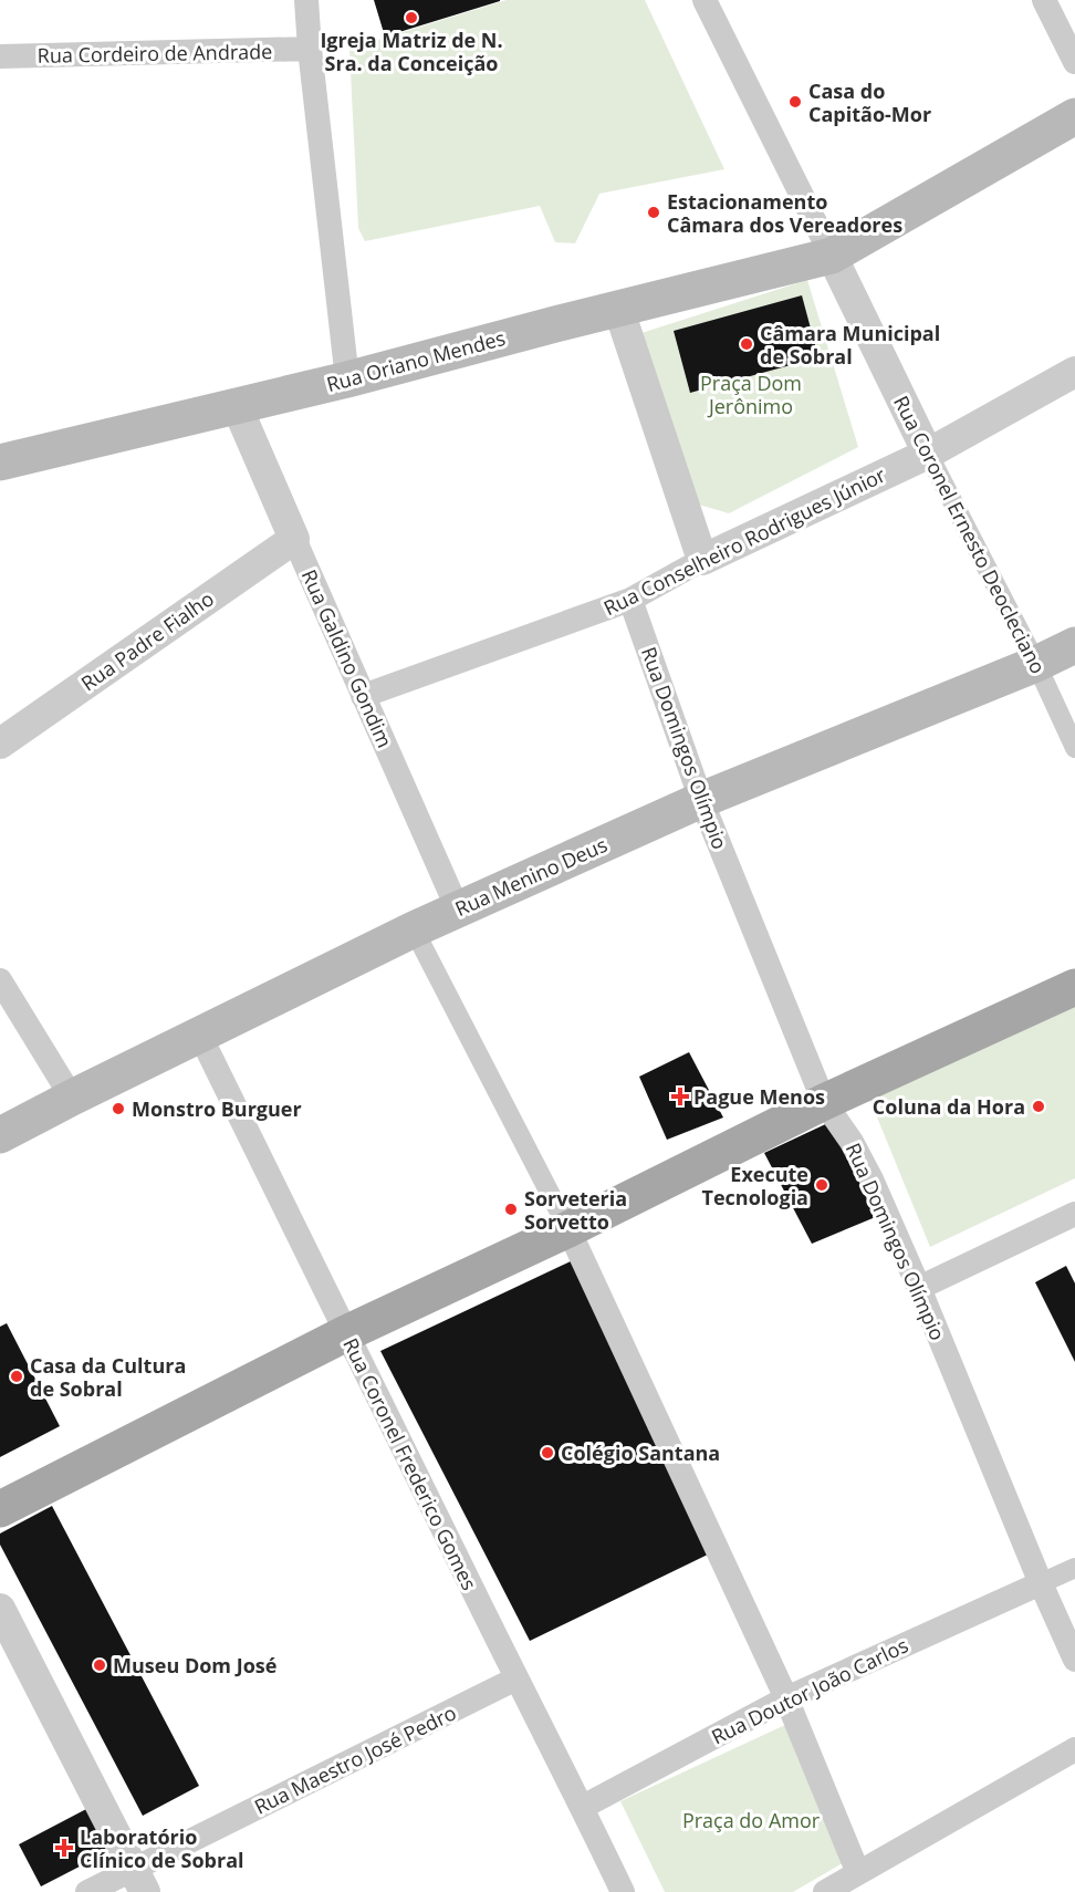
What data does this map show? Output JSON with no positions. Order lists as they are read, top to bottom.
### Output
{
  "streets": {
    "main road": ["Rua Oriano Mendes", "Rua Menino Deus"],
    "street": [
      "Rua Cordeiro de Andrade",
      "Rua Coronel Ernesto Deocleciano",
      "Rua Conselheiro Rodrigues Júnior",
      "Rua Padre Fialho",
      "Rua Galdino Gondim",
      "Rua Domingos Olímpio",
      "Rua Coronel Frederico Gomes",
      "Rua Doutor João Carlos",
      "Rua Maestro José Pedro"
    ]
  },
  "crossings": [
    ["Rua Oriano Mendes", "Rua Coronel Ernesto Deocleciano"],
    ["Rua Oriano Mendes", "Rua Galdino Gondim"],
    ["Rua Coronel Ernesto Deocleciano", "Rua Conselheiro Rodrigues Júnior"],
    ["Rua Coronel Ernesto Deocleciano", "Rua Menino Deus"],
    ["Rua Conselheiro Rodrigues Júnior", "Rua Galdino Gondim"],
    ["Rua Conselheiro Rodrigues Júnior", "Rua Domingos Olímpio"],
    ["Rua Padre Fialho", "Rua Galdino Gondim"],
    ["Rua Galdino Gondim", "Rua Menino Deus"],
    ["Rua Domingos Olímpio", "Rua Menino Deus"],
    ["Rua Domingos Olímpio", "Rua Doutor João Carlos"],
    ["Rua Menino Deus", "Rua Coronel Frederico Gomes"],
    ["Rua Coronel Frederico Gomes", "Rua Doutor João Carlos"],
    ["Rua Coronel Frederico Gomes", "Rua Maestro José Pedro"]
  ],
  "parks": ["Praça Dom Jerônimo", "Praça do Amor"],
  "places": {
    "other": [
      "Igreja Matriz de N. Sra. da Conceição",
      "Casa do Capitão-Mor",
      "Estacionamento Câmara dos Vereadores",
      "Câmara Municipal de Sobral",
      "Coluna da Hora",
      "Monstro Burguer",
      "Execute Tecnologia",
      "Sorveteria Sorvetto",
      "Casa da Cultura de Sobral",
      "Colégio Santana",
      "Museu Dom José"
    ],
    "health": ["Pague Menos", "Laboratório Clínico de Sobral"]
  }
}
